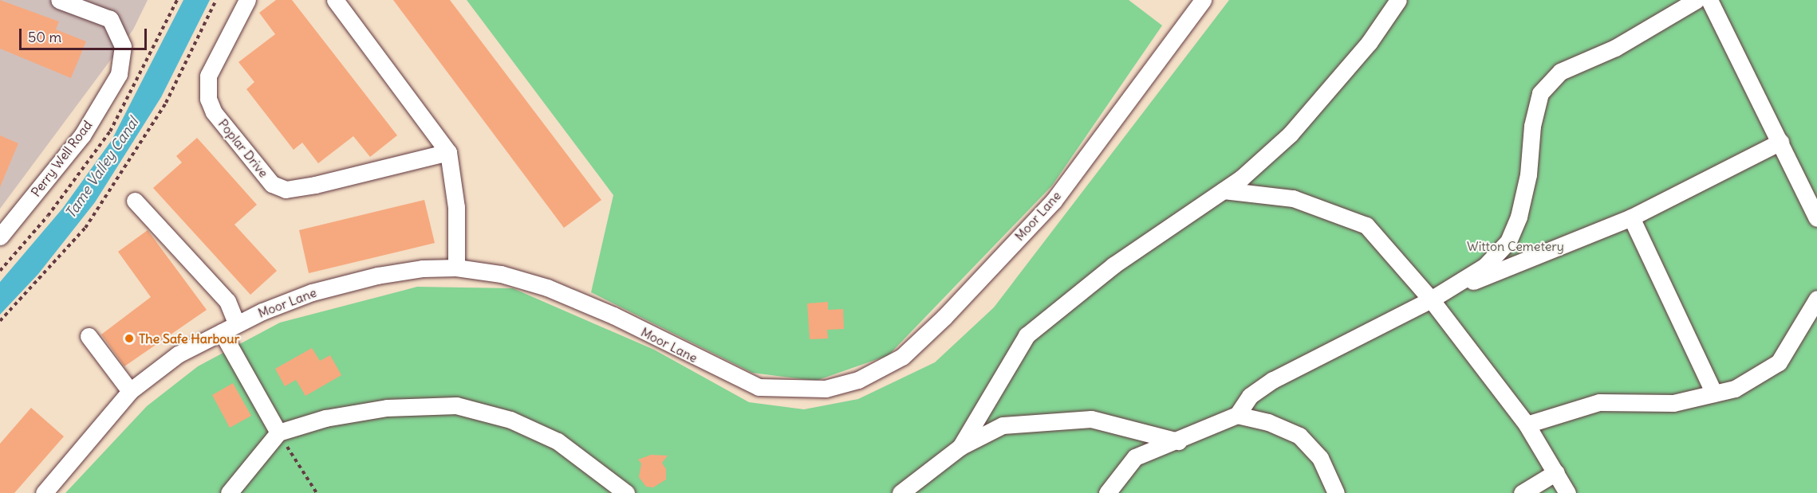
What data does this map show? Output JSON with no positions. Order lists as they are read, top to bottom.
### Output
{
  "streets": {
    "street": ["Poplar Drive", "Perry Well Road", "Moor Lane"]
  },
  "water": ["Tame Valley Canal"],
  "parks": ["Witton Cemetery"],
  "places": ["The Safe Harbour"],
  "scale_bar": "50 m"
}
